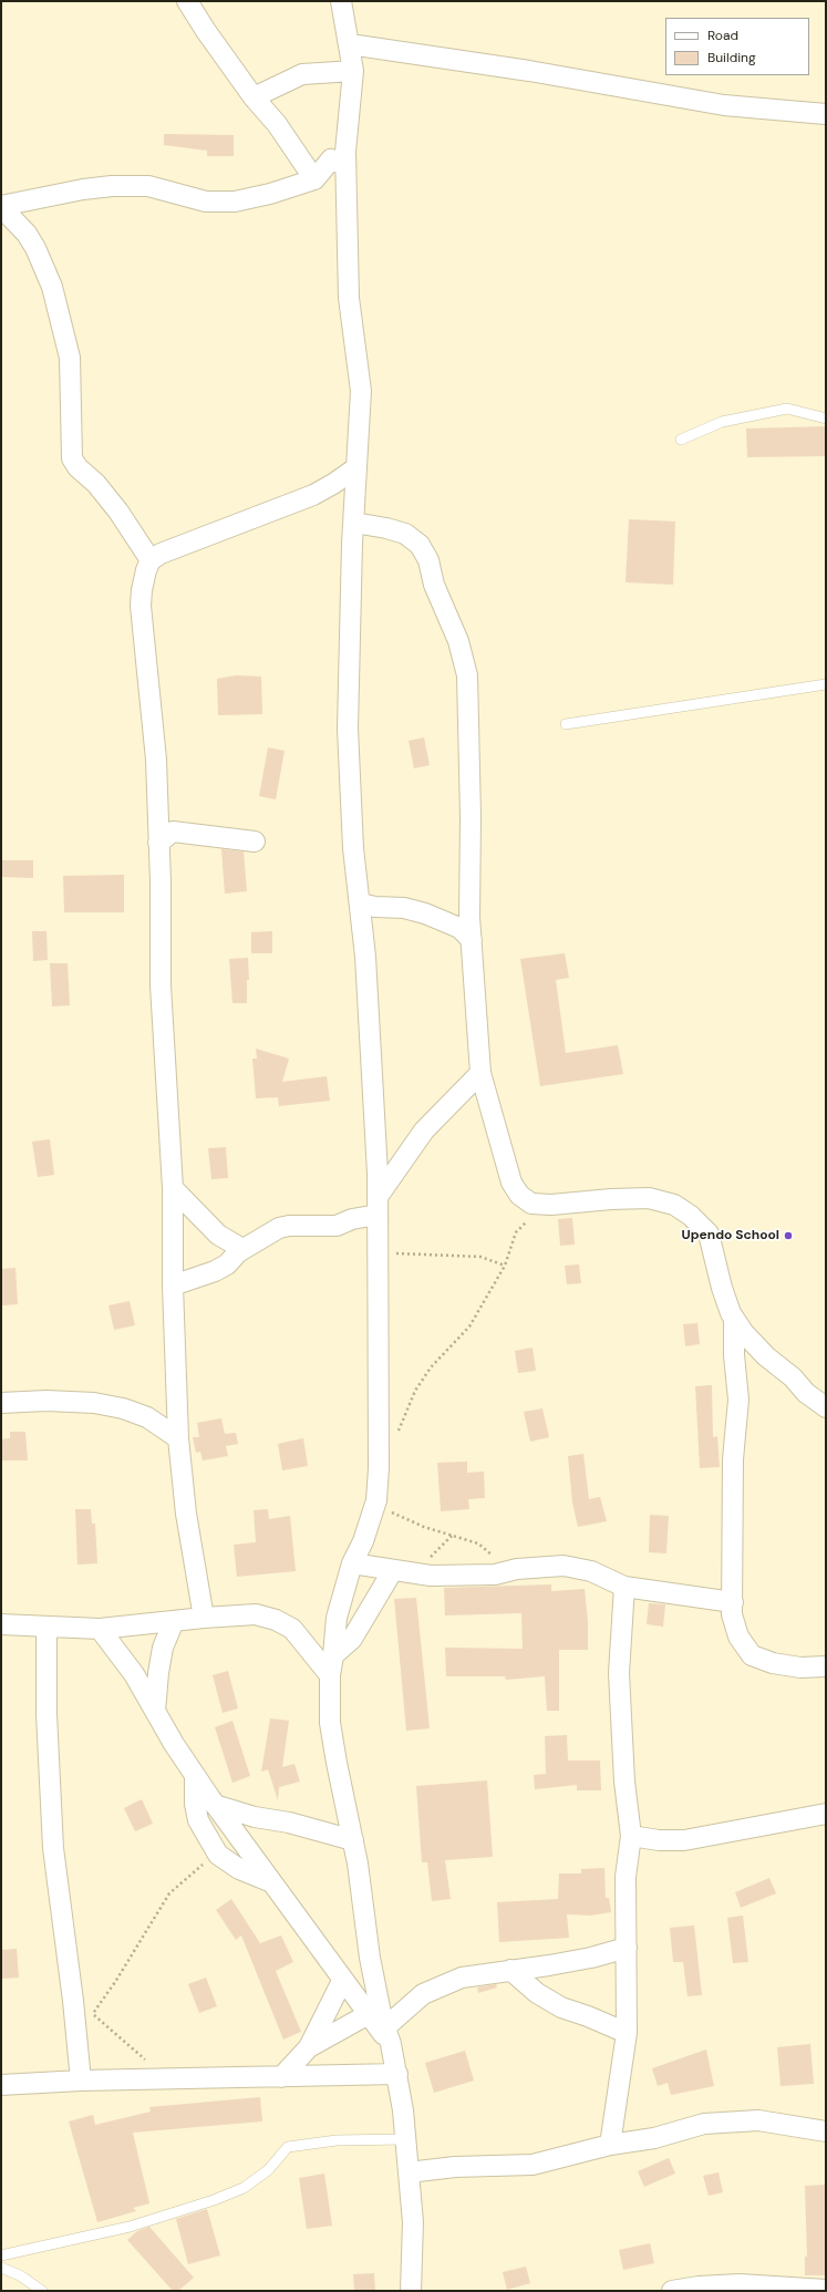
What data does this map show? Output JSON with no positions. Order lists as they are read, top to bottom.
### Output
{
  "places": ["Upendo School"],
  "legend": ["Road", "Building"]
}
